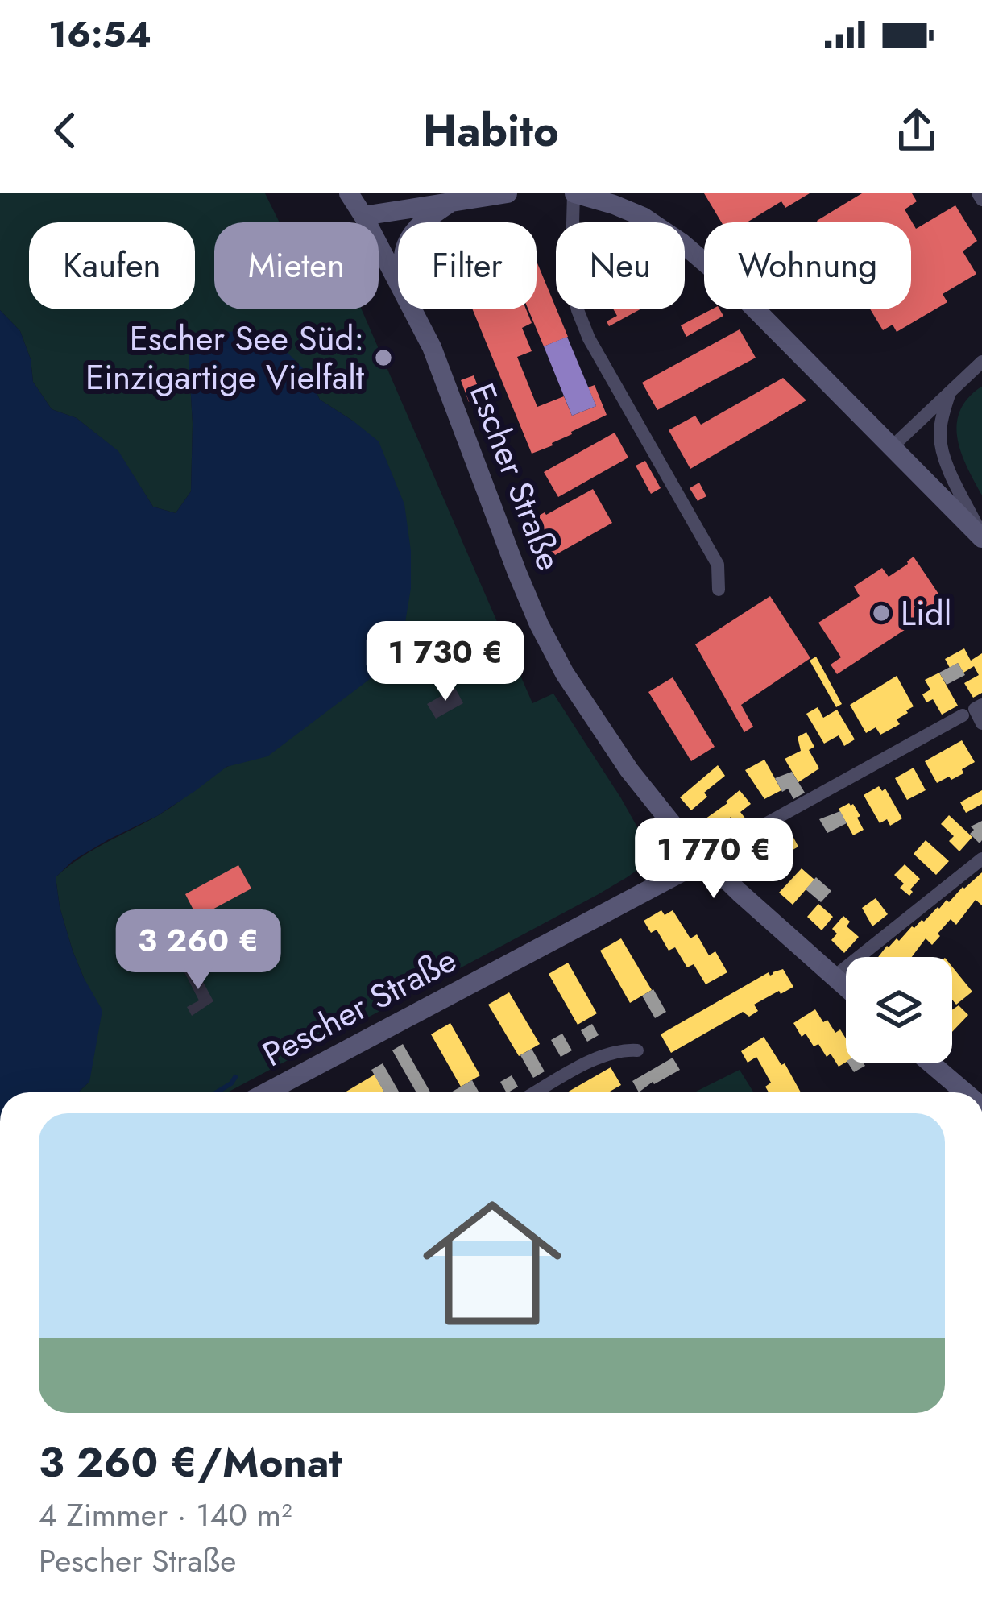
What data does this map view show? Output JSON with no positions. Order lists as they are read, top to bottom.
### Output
{
  "streets": {
    "main road": ["Escher Straße", "Pescher Straße"]
  },
  "crossings": [
    ["Escher Straße", "Pescher Straße"]
  ],
  "places": ["Escher See Süd: Einzigartige Vielfalt", "Lidl"],
  "page": {
    "status": "16:54",
    "header": "Habito",
    "chip": [
      "Kaufen",
      "Mieten",
      "Filter",
      "Neu",
      "Wohnung"
    ],
    "price": ["1 730 €", "1 770 €", "3 260 €"],
    "list": [
      {
        "name": "3 260 €/Monat",
        "note": "4 Zimmer · 140 m² · Pescher Straße"
      }
    ]
  }
}
